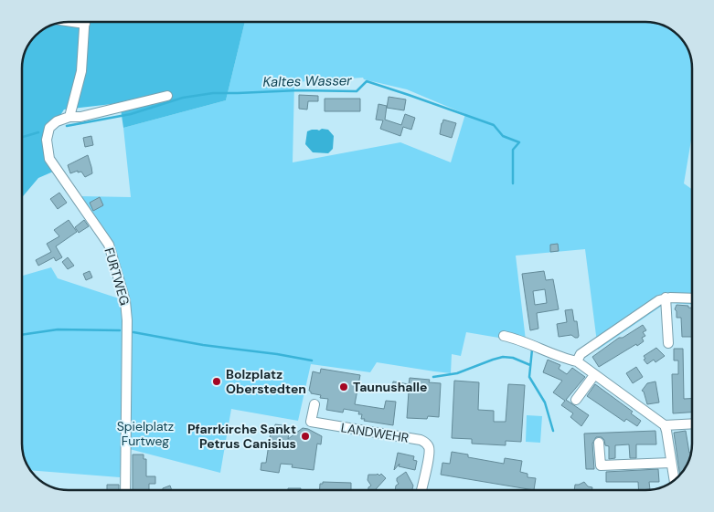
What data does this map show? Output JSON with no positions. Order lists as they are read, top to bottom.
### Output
{
  "streets": {
    "street": ["FURTWEG", "LANDWEHR"]
  },
  "water": ["Kaltes Wasser"],
  "parks": ["Spielplatz Furtweg"],
  "places": ["Bolzplatz Oberstedten", "Taunushalle", "Pfarrkirche Sankt Petrus Canisius"]
}
